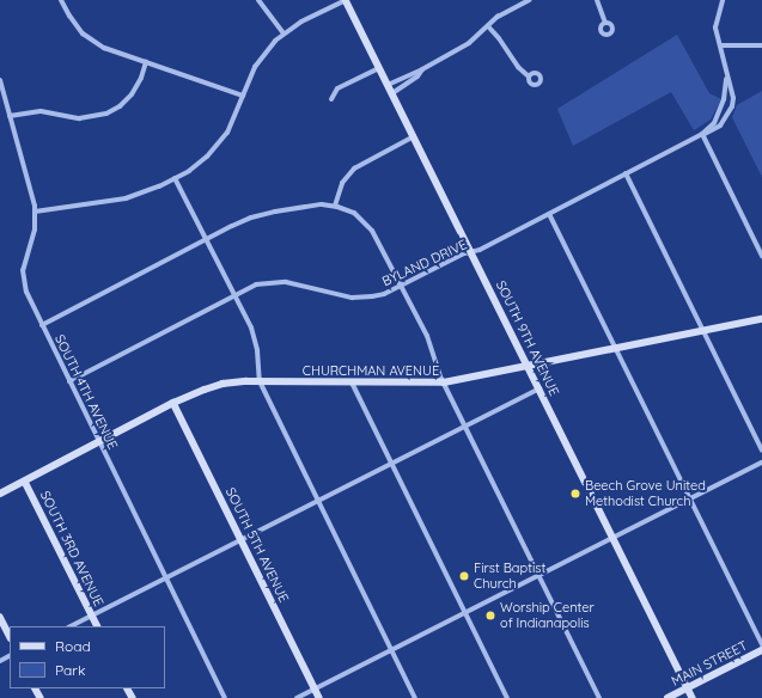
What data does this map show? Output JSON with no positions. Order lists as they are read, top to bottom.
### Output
{
  "streets": {
    "street": [
      "BYLAND DRIVE",
      "SOUTH 9TH AVENUE",
      "CHURCHMAN AVENUE",
      "SOUTH 4TH AVENUE",
      "SOUTH 5TH AVENUE",
      "SOUTH 3RD AVENUE",
      "MAIN STREET"
    ]
  },
  "crossings": [
    ["BYLAND DRIVE", "SOUTH 9TH AVENUE"],
    ["BYLAND DRIVE", "SOUTH 4TH AVENUE"],
    ["SOUTH 9TH AVENUE", "CHURCHMAN AVENUE"],
    ["SOUTH 9TH AVENUE", "MAIN STREET"],
    ["CHURCHMAN AVENUE", "SOUTH 4TH AVENUE"],
    ["CHURCHMAN AVENUE", "SOUTH 5TH AVENUE"],
    ["CHURCHMAN AVENUE", "SOUTH 3RD AVENUE"]
  ],
  "places": ["Beech Grove United Methodist Church", "First Baptist Church", "Worship Center of Indianapolis"],
  "legend": ["Road", "Park"]
}
